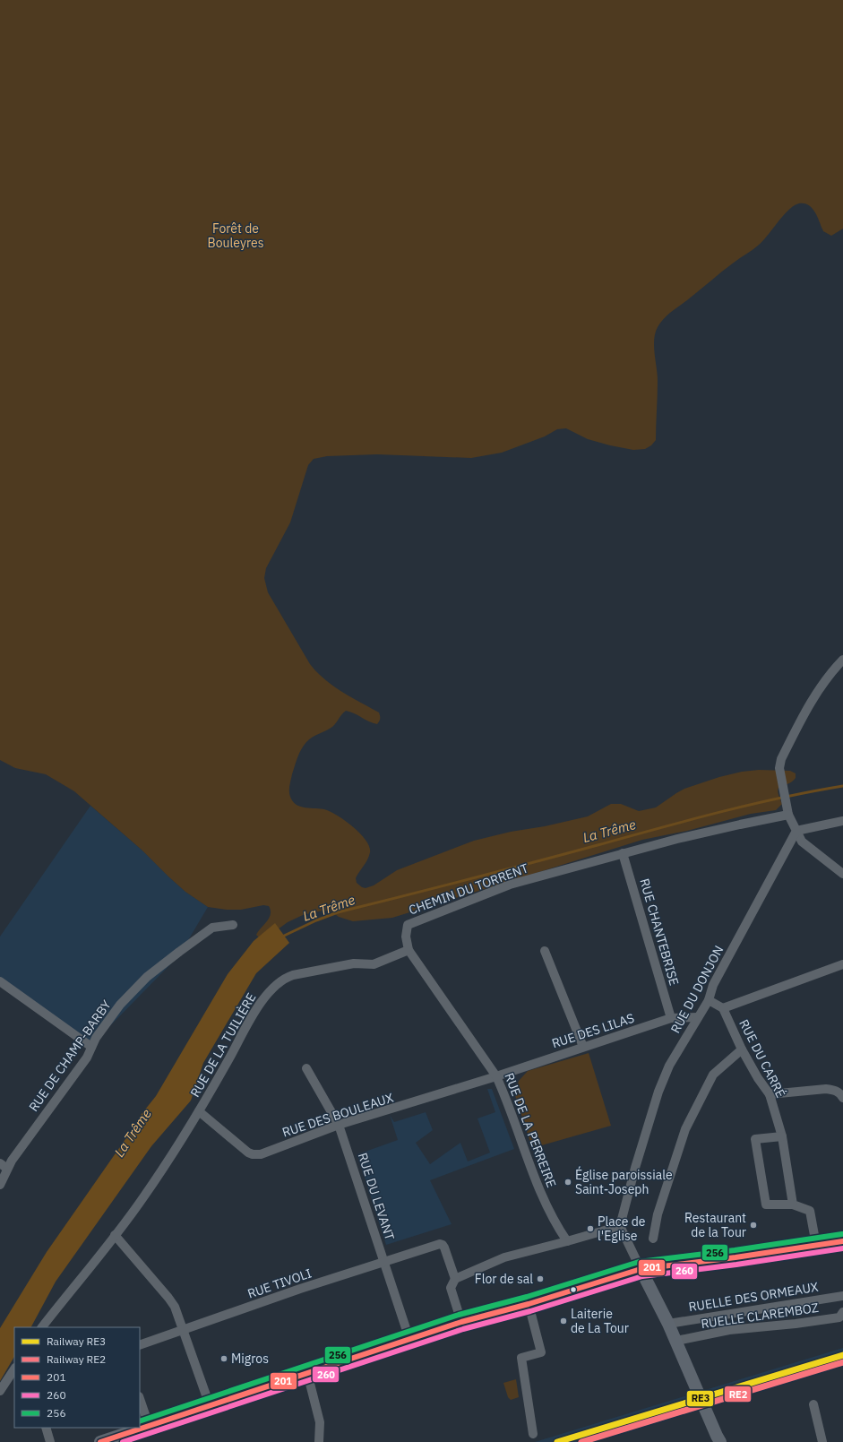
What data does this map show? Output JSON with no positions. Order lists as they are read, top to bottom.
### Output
{
  "streets": {
    "street": [
      "CHEMIN DU TORRENT",
      "RUE CHANTEBRISE",
      "RUE DU DONJON",
      "RUE DES LILAS",
      "RUE DE LA TUILIÈRE",
      "RUE DE CHAMP-BARBY",
      "RUE DU CARRÉ",
      "RUE DES BOULEAUX",
      "RUE DE LA PERREIRE",
      "RUE DU LEVANT",
      "RUE TIVOLI",
      "RUELLE DES ORMEAUX",
      "RUELLE CLAREMBOZ"
    ]
  },
  "crossings": [
    ["CHEMIN DU TORRENT", "RUE CHANTEBRISE"],
    ["CHEMIN DU TORRENT", "RUE DE LA PERREIRE"],
    ["RUE CHANTEBRISE", "RUE DES LILAS"],
    ["RUE DU DONJON", "RUE DES LILAS"],
    ["RUE DES LILAS", "RUE DES BOULEAUX"],
    ["RUE DES LILAS", "RUE DE LA PERREIRE"],
    ["RUE DE LA TUILIÈRE", "RUE DES BOULEAUX"],
    ["RUE DE LA TUILIÈRE", "RUE DE LA PERREIRE"],
    ["RUE DES BOULEAUX", "RUE DE LA PERREIRE"],
    ["RUE DES BOULEAUX", "RUE DU LEVANT"],
    ["RUE DU LEVANT", "RUE TIVOLI"]
  ],
  "water": ["La Trême"],
  "parks": ["Forêt de Bouleyres"],
  "places": [
    "Église paroissiale Saint-Joseph",
    "Restaurant de la Tour",
    "Place de l'Eglise",
    "Flor de sal",
    "Laiterie de La Tour",
    "Migros"
  ],
  "lines": [
    "transit line 256",
    "transit line 201",
    "transit line 260",
    "rail line RE3",
    "rail line RE2"
  ],
  "legend": [
    "Railway RE3",
    "Railway RE2",
    "201",
    "260",
    "256"
  ]
}
